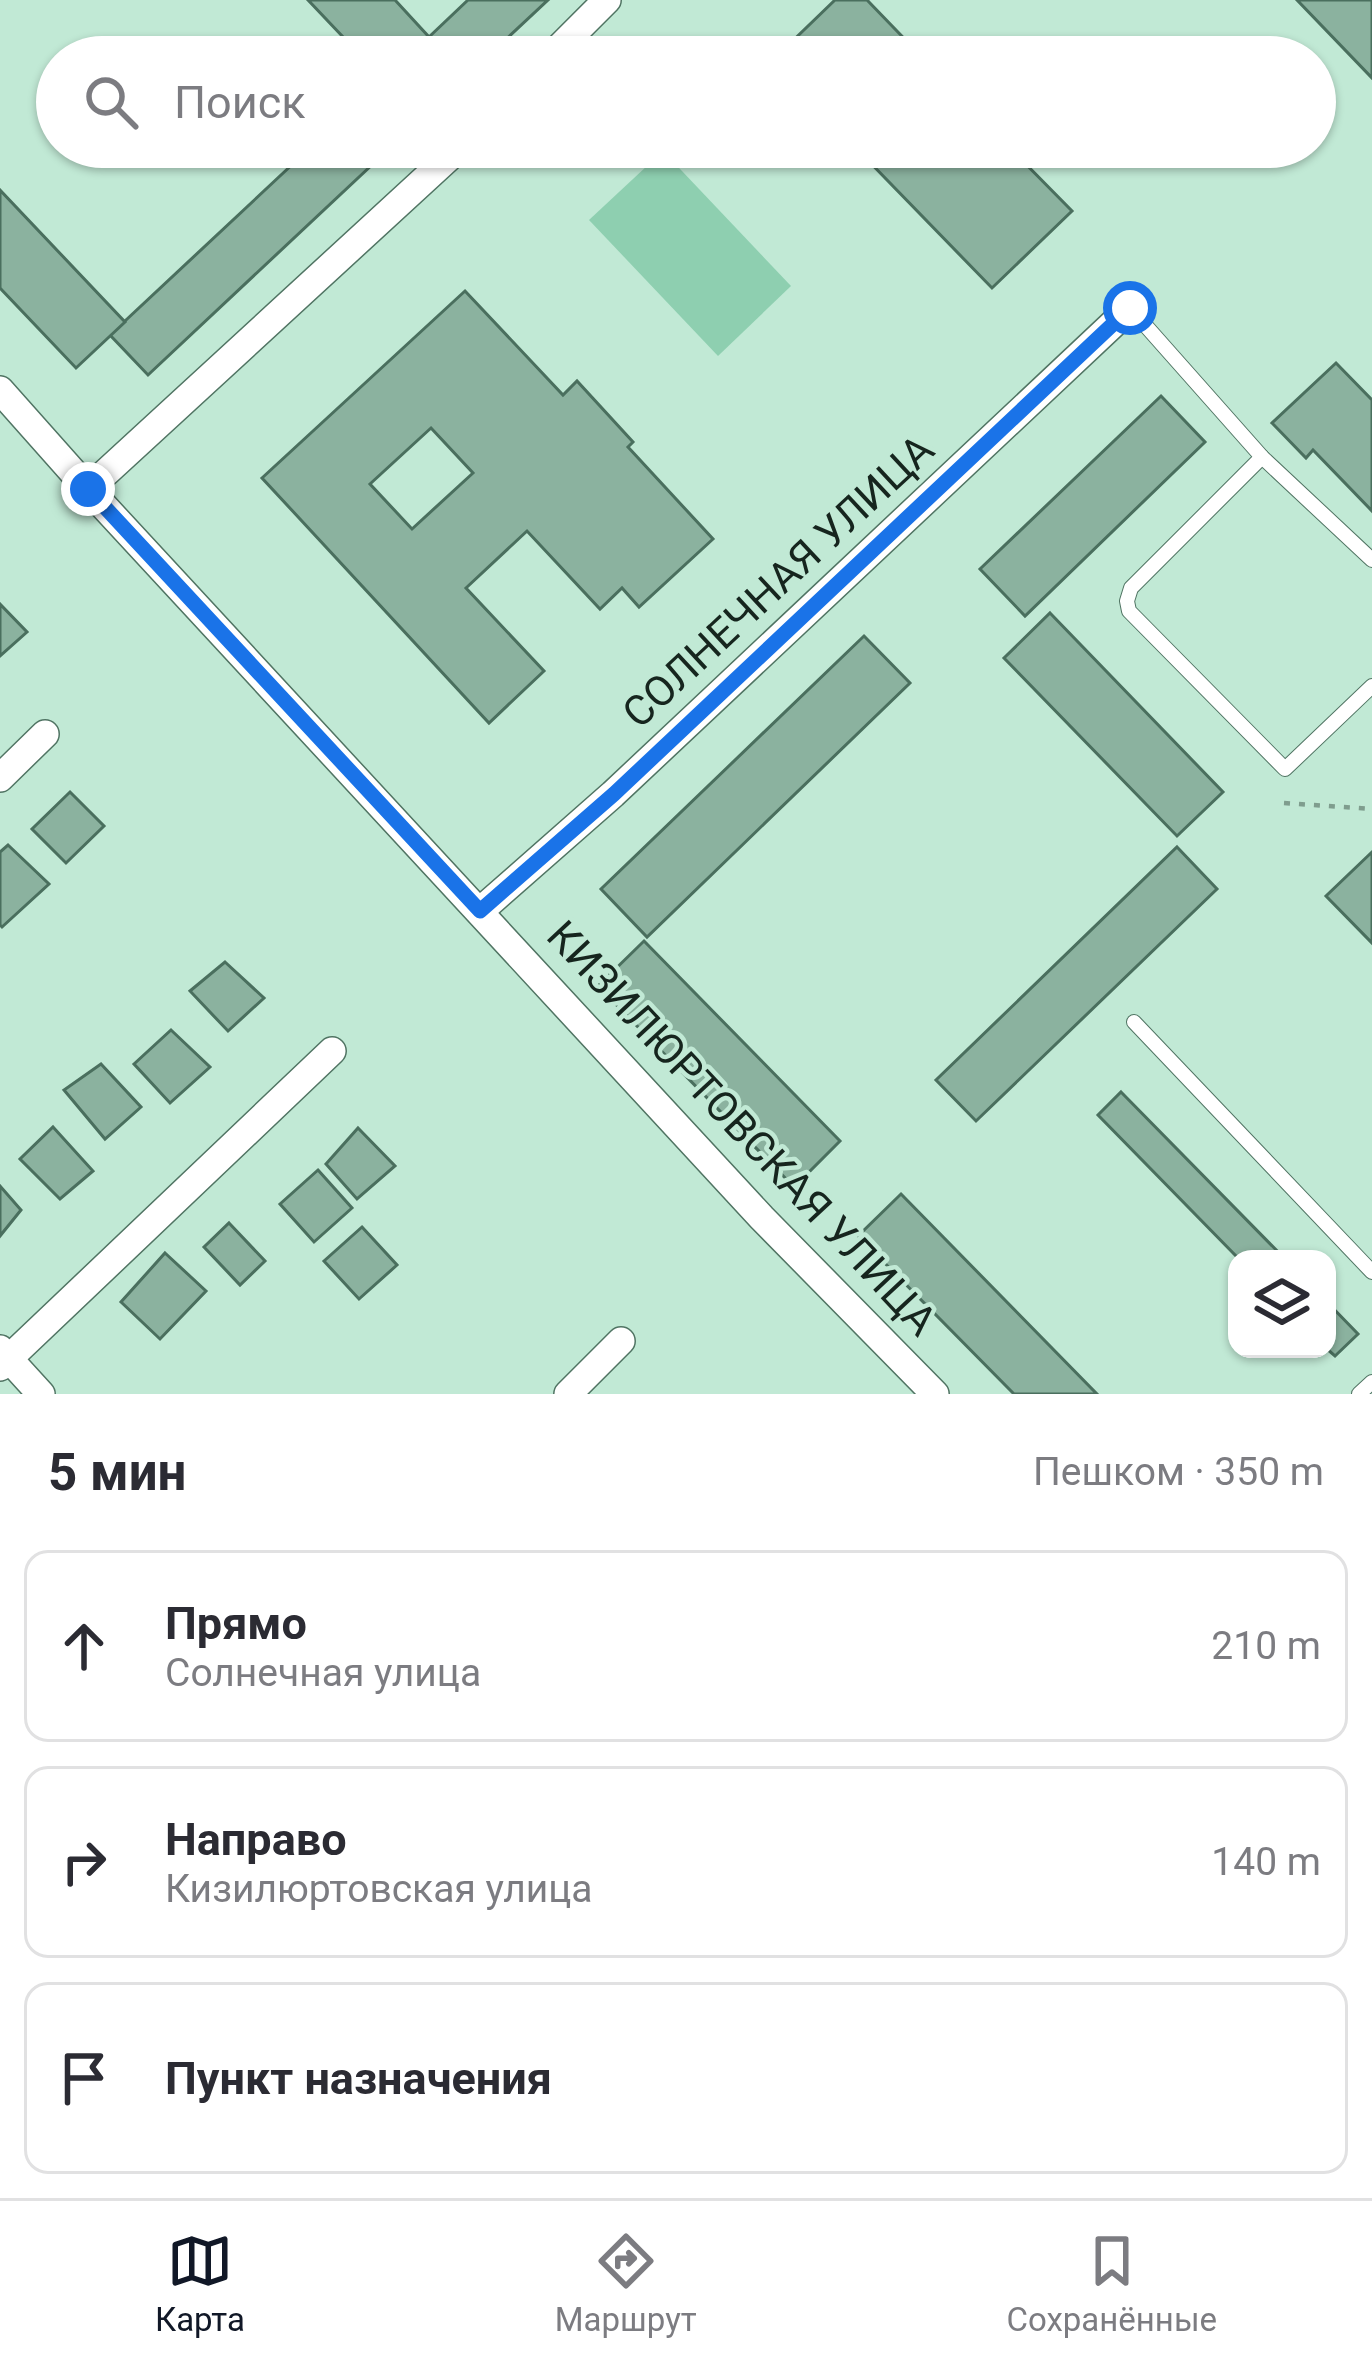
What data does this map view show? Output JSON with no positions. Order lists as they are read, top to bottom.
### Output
{
  "streets": {
    "street": ["СОЛНЕЧНАЯ УЛИЦА", "КИЗИЛЮРТОВСКАЯ УЛИЦА"]
  },
  "crossings": [
    ["СОЛНЕЧНАЯ УЛИЦА", "КИЗИЛЮРТОВСКАЯ УЛИЦА"]
  ],
  "page": {
    "search": "Поиск",
    "heading": ["5 мин", "Пешком · 350 m"],
    "list": [
      ["Прямо", "Солнечная улица", "210 m"],
      ["Направо", "Кизилюртовская улица", "140 m"],
      "Пункт назначения"
    ],
    "nav": ["Карта", "Маршрут", "Сохранённые"]
  }
}
